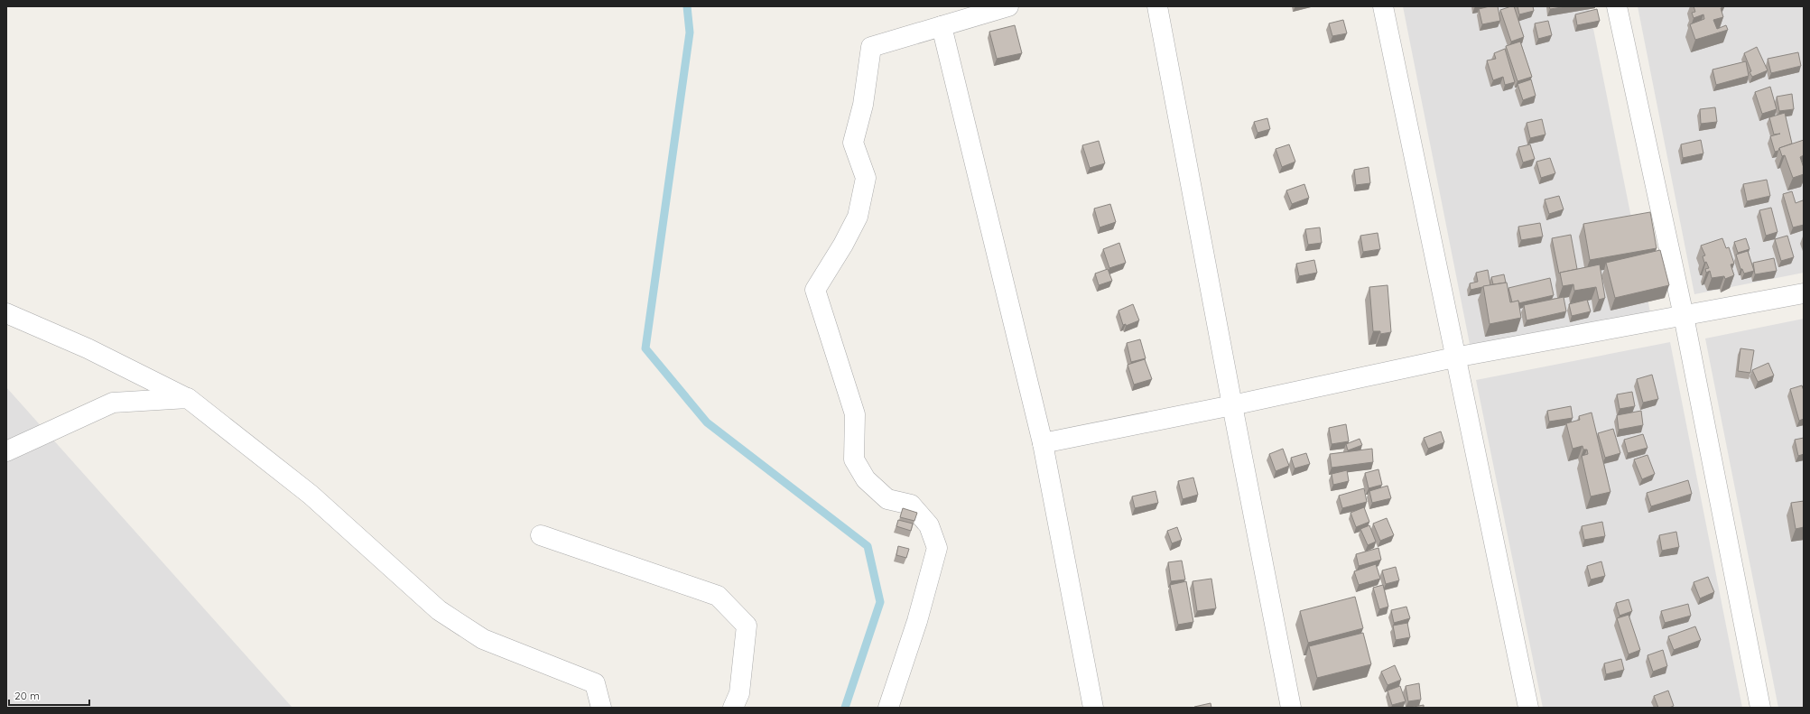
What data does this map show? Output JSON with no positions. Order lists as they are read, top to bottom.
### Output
{
  "scale_bar": "20 m"
}
